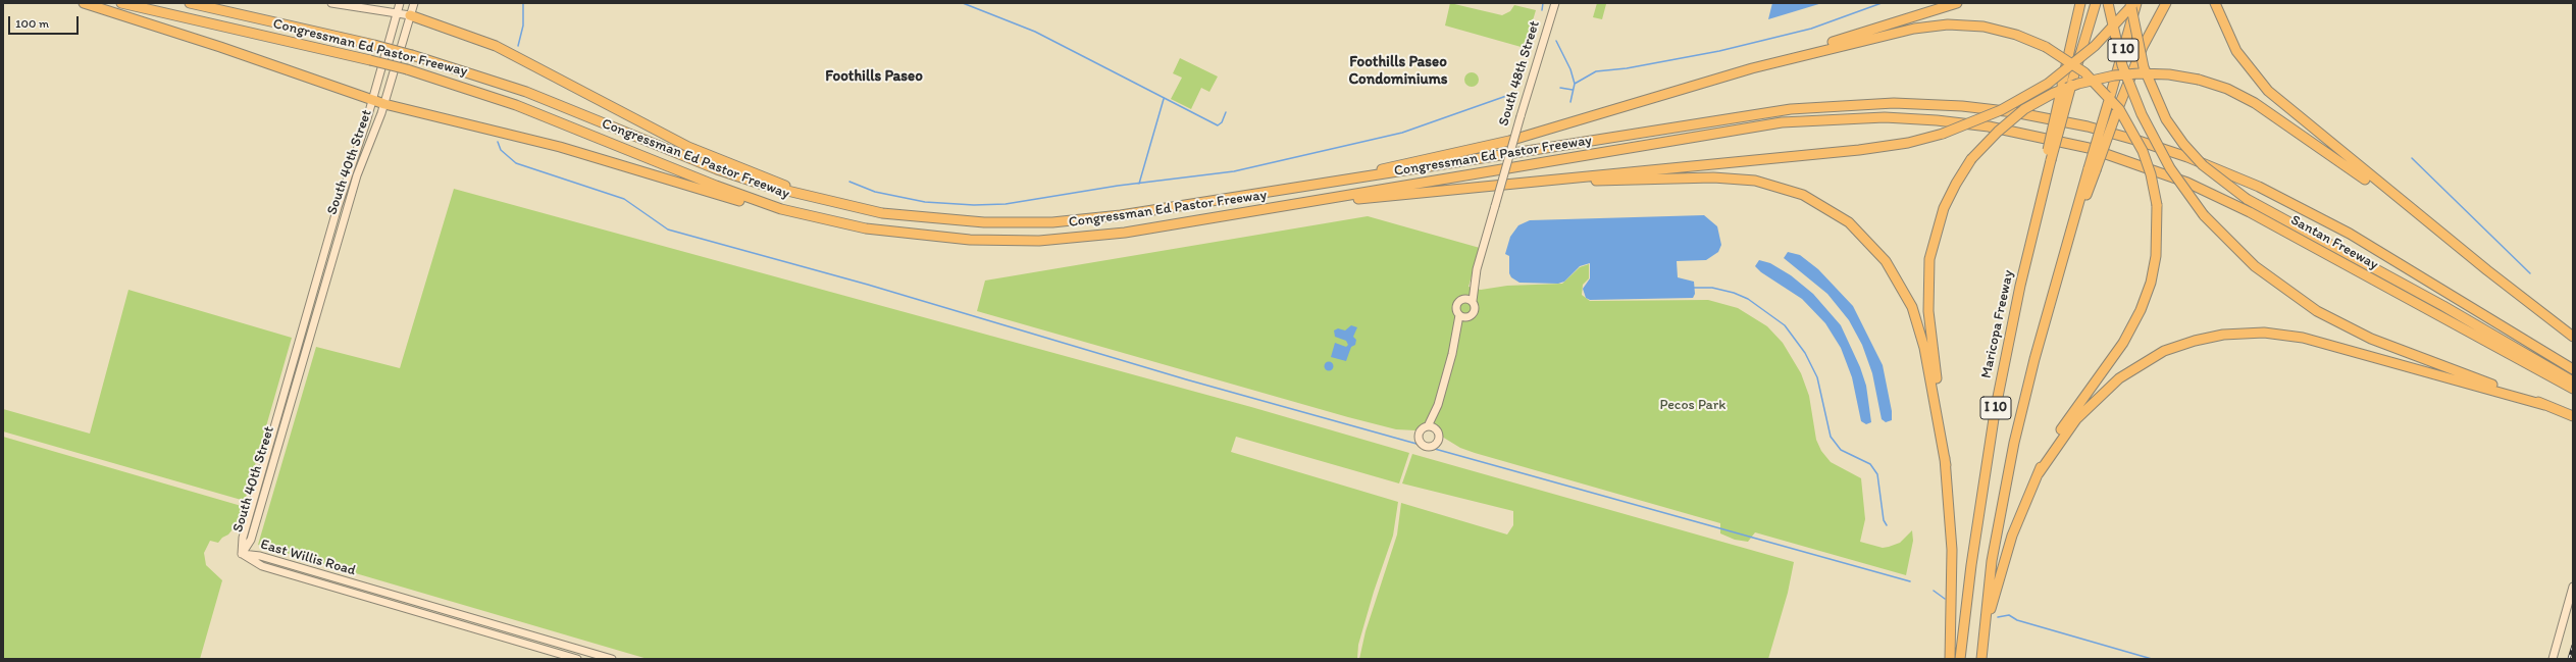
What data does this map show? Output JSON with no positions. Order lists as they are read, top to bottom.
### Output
{
  "streets": {
    "highway": [
      "Congressman Ed Pastor Freeway",
      "I 10",
      "Santan Freeway",
      "Maricopa Freeway"
    ],
    "main road": ["South 48th Street", "South 40th Street", "East Willis Road"]
  },
  "crossings": [
    ["Congressman Ed Pastor Freeway", "Santan Freeway"],
    ["South 40th Street", "East Willis Road"]
  ],
  "districts": ["Foothills Paseo Condominiums", "Foothills Paseo"],
  "parks": ["Pecos Park"],
  "scale_bar": "100 m"
}
